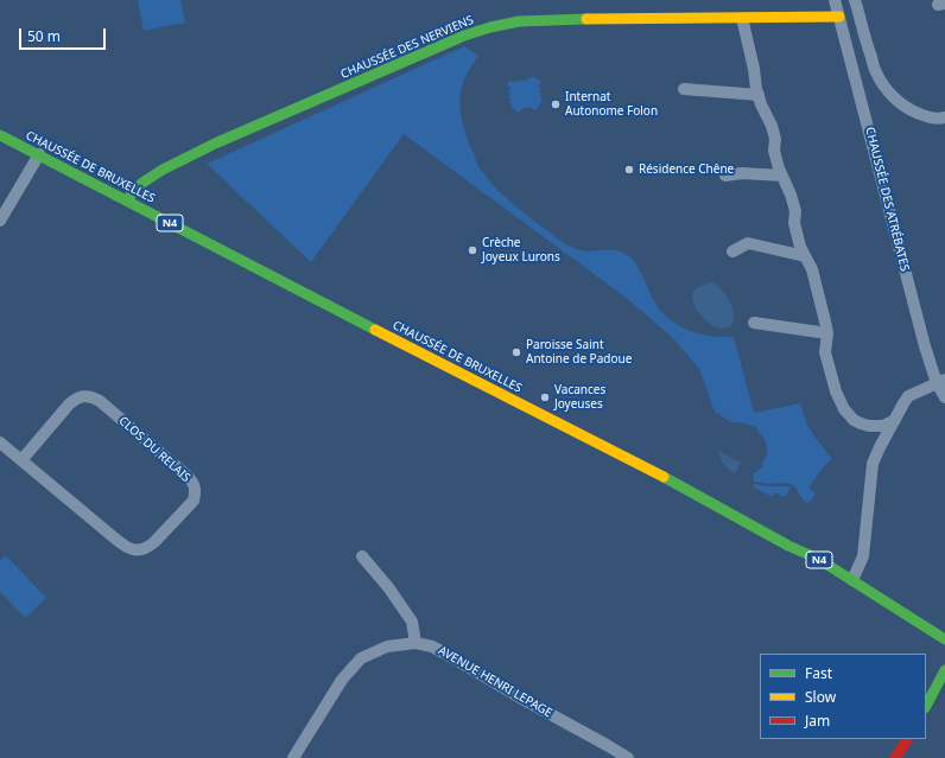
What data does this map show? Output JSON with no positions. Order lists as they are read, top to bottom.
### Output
{
  "streets": {
    "main road": ["CHAUSSÉE DES NERVIENS", "CHAUSSÉE DE BRUXELLES", "N4"],
    "street": ["CHAUSSÉE DES ATRÉBATES", "CLOS DU RELAIS", "AVENUE HENRI LEPAGE"]
  },
  "crossings": [
    ["CHAUSSÉE DES NERVIENS", "CHAUSSÉE DE BRUXELLES"],
    ["CHAUSSÉE DES NERVIENS", "CHAUSSÉE DES ATRÉBATES"]
  ],
  "places": [
    "Internat Autonome Folon",
    "Résidence Chêne",
    "Crèche Joyeux Lurons",
    "Paroisse Saint Antoine de Padoue",
    "Vacances Joyeuses"
  ],
  "legend": ["Fast", "Slow", "Jam"],
  "scale_bar": "50 m"
}
